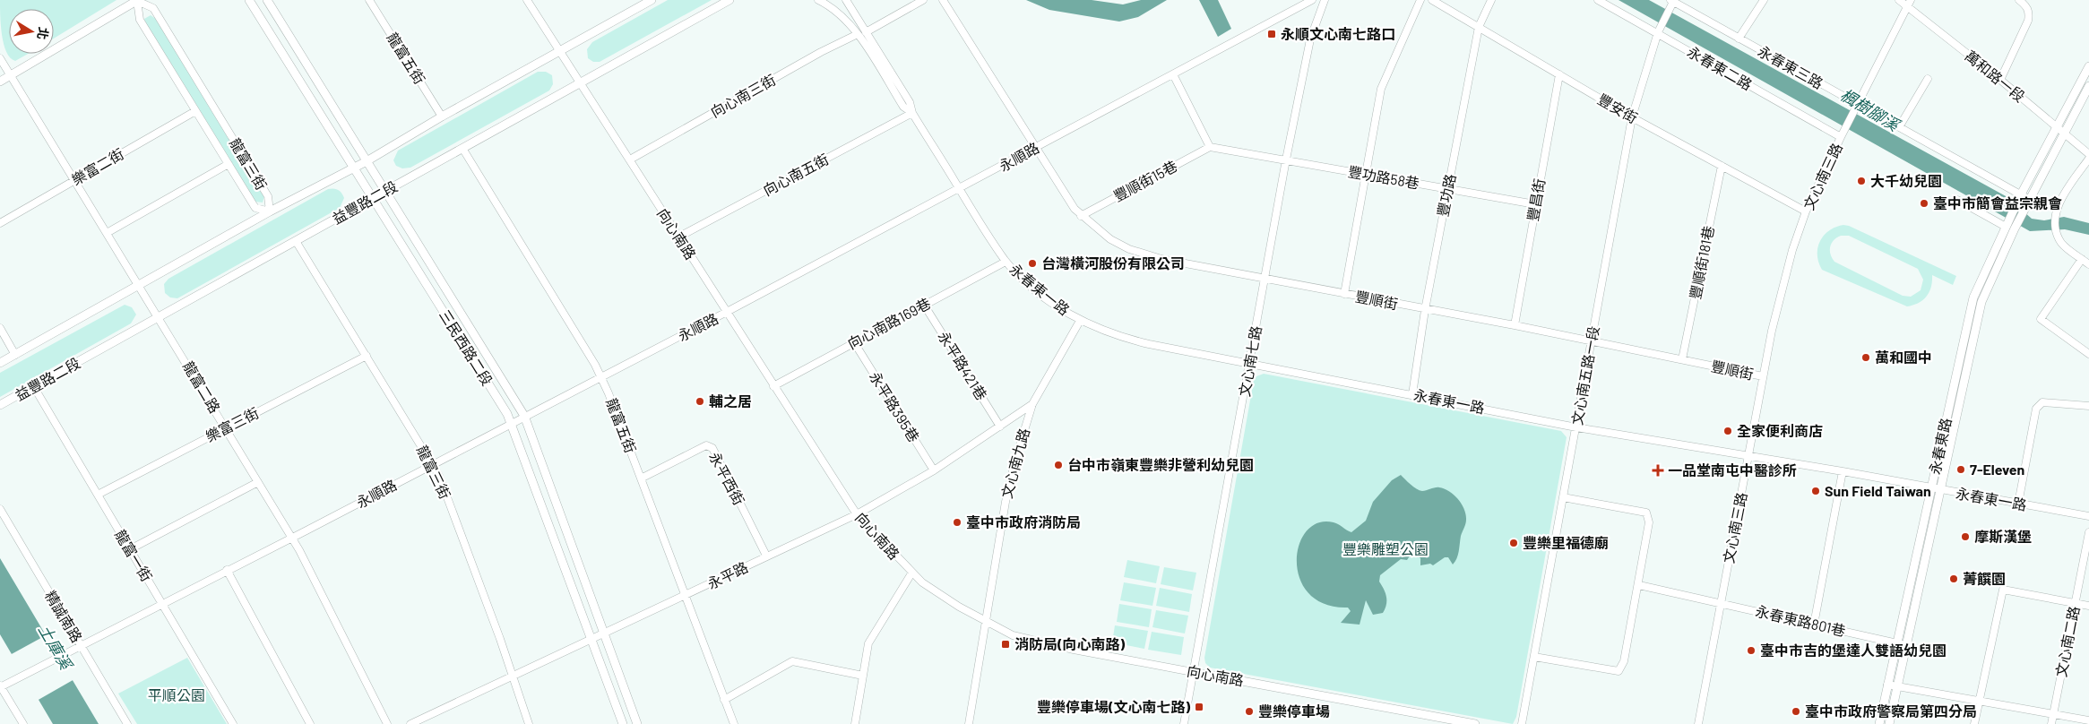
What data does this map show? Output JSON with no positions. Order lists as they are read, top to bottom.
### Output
{
  "streets": {
    "street": [
      "龍富五街",
      "永春東三路",
      "永春東二路",
      "萬和路一段",
      "向心南三街",
      "豐安街",
      "永順路",
      "龍富三街",
      "樂富二街",
      "向心南五街",
      "文心南三路",
      "豐功路58巷",
      "豐順街15巷",
      "豐功路",
      "豐昌街",
      "益豐路二段",
      "向心南路",
      "豐順街181巷",
      "永春東一路",
      "豐順街",
      "向心南路169巷",
      "三民西路二段",
      "文心南七路",
      "永平路421巷",
      "文心南五路一段",
      "龍富二路",
      "永平路395巷",
      "樂富三街",
      "永春東路",
      "文心南九路",
      "永平西街",
      "龍富一街",
      "永平路",
      "精誠南路",
      "永春東路801巷",
      "文心南二路"
    ]
  },
  "crossings": [
    ["龍富五街", "永順路"],
    ["龍富五街", "益豐路二段"],
    ["龍富五街", "永平西街"],
    ["龍富五街", "永平路"],
    ["永春東三路", "文心南三路"],
    ["永春東三路", "文心南五路一段"],
    ["永春東二路", "文心南三路"],
    ["永春東二路", "文心南五路一段"],
    ["向心南三街", "向心南路"],
    ["向心南三街", "永春東一路"],
    ["豐安街", "文心南三路"],
    ["豐安街", "豐功路"],
    ["豐安街", "豐昌街"],
    ["豐安街", "豐順街181巷"],
    ["豐安街", "文心南五路一段"],
    ["永順路", "龍富三街"],
    ["永順路", "向心南路"],
    ["永順路", "永春東一路"],
    ["永順路", "豐順街"],
    ["永順路", "三民西路二段"],
    ["永順路", "龍富二路"],
    ["永順路", "龍富一街"],
    ["永順路", "精誠南路"],
    ["龍富三街", "樂富二街"],
    ["龍富三街", "益豐路二段"],
    ["龍富三街", "樂富三街"],
    ["龍富三街", "永平路"],
    ["樂富二街", "龍富二路"],
    ["向心南五街", "向心南路"],
    ["向心南五街", "永春東一路"],
    ["文心南三路", "永春東一路"],
    ["文心南三路", "豐順街"],
    ["文心南三路", "永春東路801巷"],
    ["豐功路58巷", "豐順街15巷"],
    ["豐功路58巷", "豐功路"],
    ["豐功路58巷", "豐昌街"],
    ["豐功路58巷", "文心南七路"],
    ["豐順街15巷", "豐順街"],
    ["豐功路", "永春東一路"],
    ["豐功路", "豐順街"],
    ["豐昌街", "豐順街"],
    ["益豐路二段", "向心南路"],
    ["益豐路二段", "三民西路二段"],
    ["益豐路二段", "龍富二路"],
    ["益豐路二段", "龍富一街"],
    ["向心南路", "向心南路169巷"],
    ["向心南路", "文心南七路"],
    ["向心南路", "文心南九路"],
    ["向心南路", "永平路"],
    ["豐順街181巷", "豐順街"],
    ["永春東一路", "向心南路169巷"],
    ["永春東一路", "文心南七路"],
    ["永春東一路", "文心南五路一段"],
    ["永春東一路", "永春東路"],
    ["永春東一路", "文心南九路"],
    ["豐順街", "文心南七路"],
    ["豐順街", "文心南五路一段"],
    ["向心南路169巷", "永平路421巷"],
    ["向心南路169巷", "永平路395巷"],
    ["三民西路二段", "永平路"],
    ["永平路421巷", "永平路"],
    ["龍富二路", "樂富三街"],
    ["永平路395巷", "永平路"],
    ["樂富三街", "龍富一街"],
    ["永春東路", "永春東路801巷"],
    ["文心南九路", "永平路"],
    ["永平西街", "永平路"]
  ],
  "water": ["楓樹腳溪", "土庫溪"],
  "parks": ["豐樂雕塑公園", "平順公園"],
  "places": {
    "transit": ["永順文心南七路口", "消防局(向心南路)", "豐樂停車場(文心南七路)"],
    "other": [
      "大千幼兒園",
      "臺中市簡會益宗親會",
      "台灣橫河股份有限公司",
      "萬和國中",
      "輔之居",
      "全家便利商店",
      "台中市嶺東豐樂非營利幼兒園",
      "7-Eleven",
      "Sun Field Taiwan",
      "臺中市政府消防局",
      "摩斯漢堡",
      "豐樂里福德廟",
      "菁饌園",
      "臺中市吉的堡達人雙語幼兒園",
      "豐樂停車場",
      "臺中市政府警察局第四分局"
    ],
    "health": ["一品堂南屯中醫診所"]
  },
  "north": "right"
}
